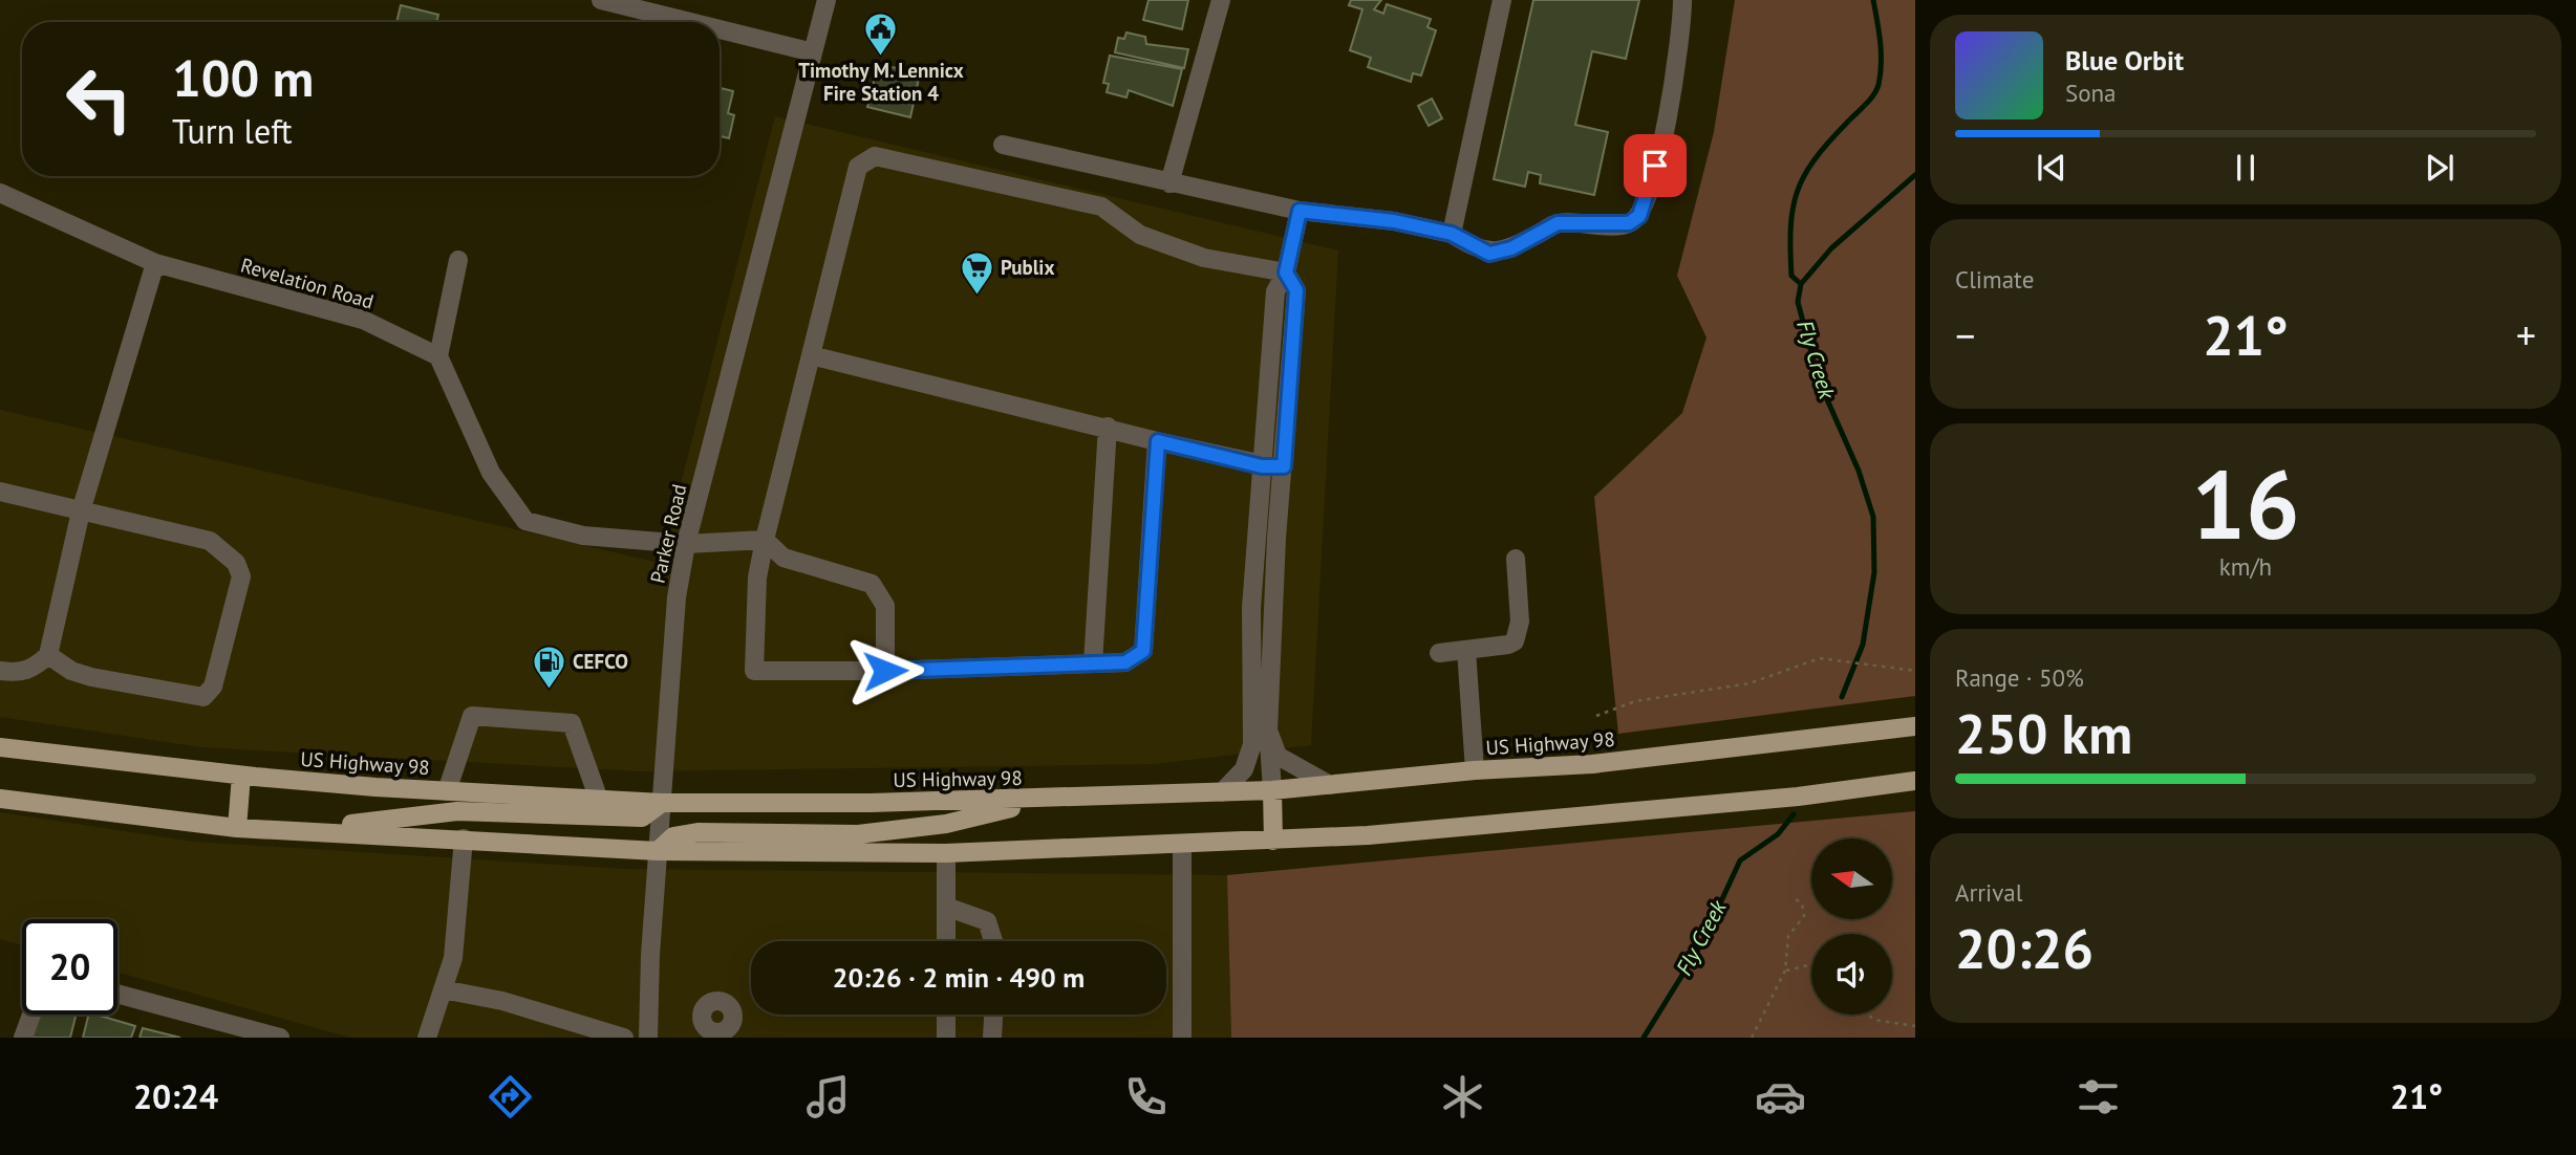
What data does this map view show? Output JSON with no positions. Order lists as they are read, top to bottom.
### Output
{
  "streets": {
    "main road": ["US Highway 98"],
    "street": ["Revelation Road", "Parker Road"]
  },
  "crossings": [
    ["Parker Road", "US Highway 98"]
  ],
  "water": ["Fly Creek"],
  "places": {
    "public building": ["Timothy M. Lennicx Fire Station 4"],
    "supermarket": ["Publix"],
    "fuel station": ["CEFCO"]
  },
  "north": "left",
  "page": {
    "turn": ["100 m", "Turn left"],
    "song": ["Blue Orbit", "Sona"],
    "tile": [
      "Climate",
      ["16", "km/h"],
      ["Range · 50%", "250 km"],
      ["Arrival", "20:26"]
    ],
    "heat": ["−", "21°", "+"],
    "limit": "20",
    "trip": "20:26 · 2 min · 490 m",
    "tabs": ["20:24", "21°"]
  }
}
